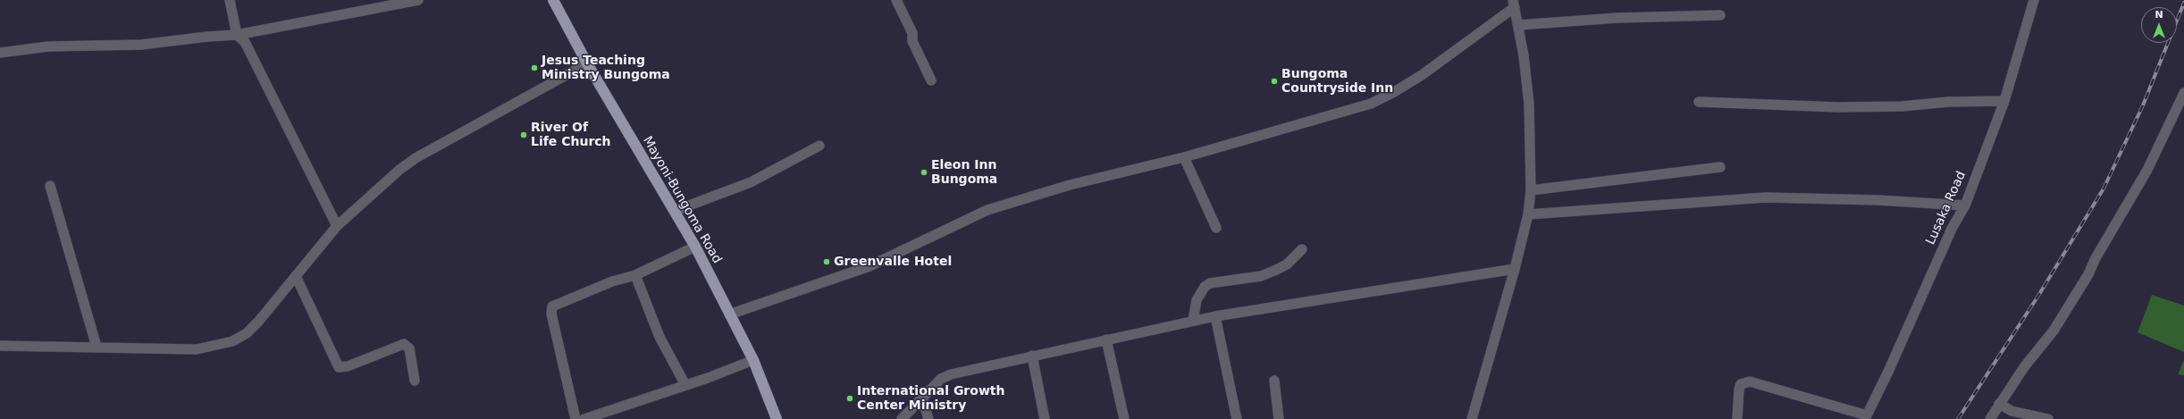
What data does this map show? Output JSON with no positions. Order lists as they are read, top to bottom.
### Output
{
  "streets": {
    "main road": ["Mayoni-Bungoma Road"],
    "street": ["Lusaka Road"]
  },
  "places": [
    "Jesus Teaching Ministry Bungoma",
    "Bungoma Countryside Inn",
    "River Of Life Church",
    "Eleon Inn Bungoma",
    "Greenvalle Hotel",
    "International Growth Center Ministry"
  ],
  "north": "top"
}
